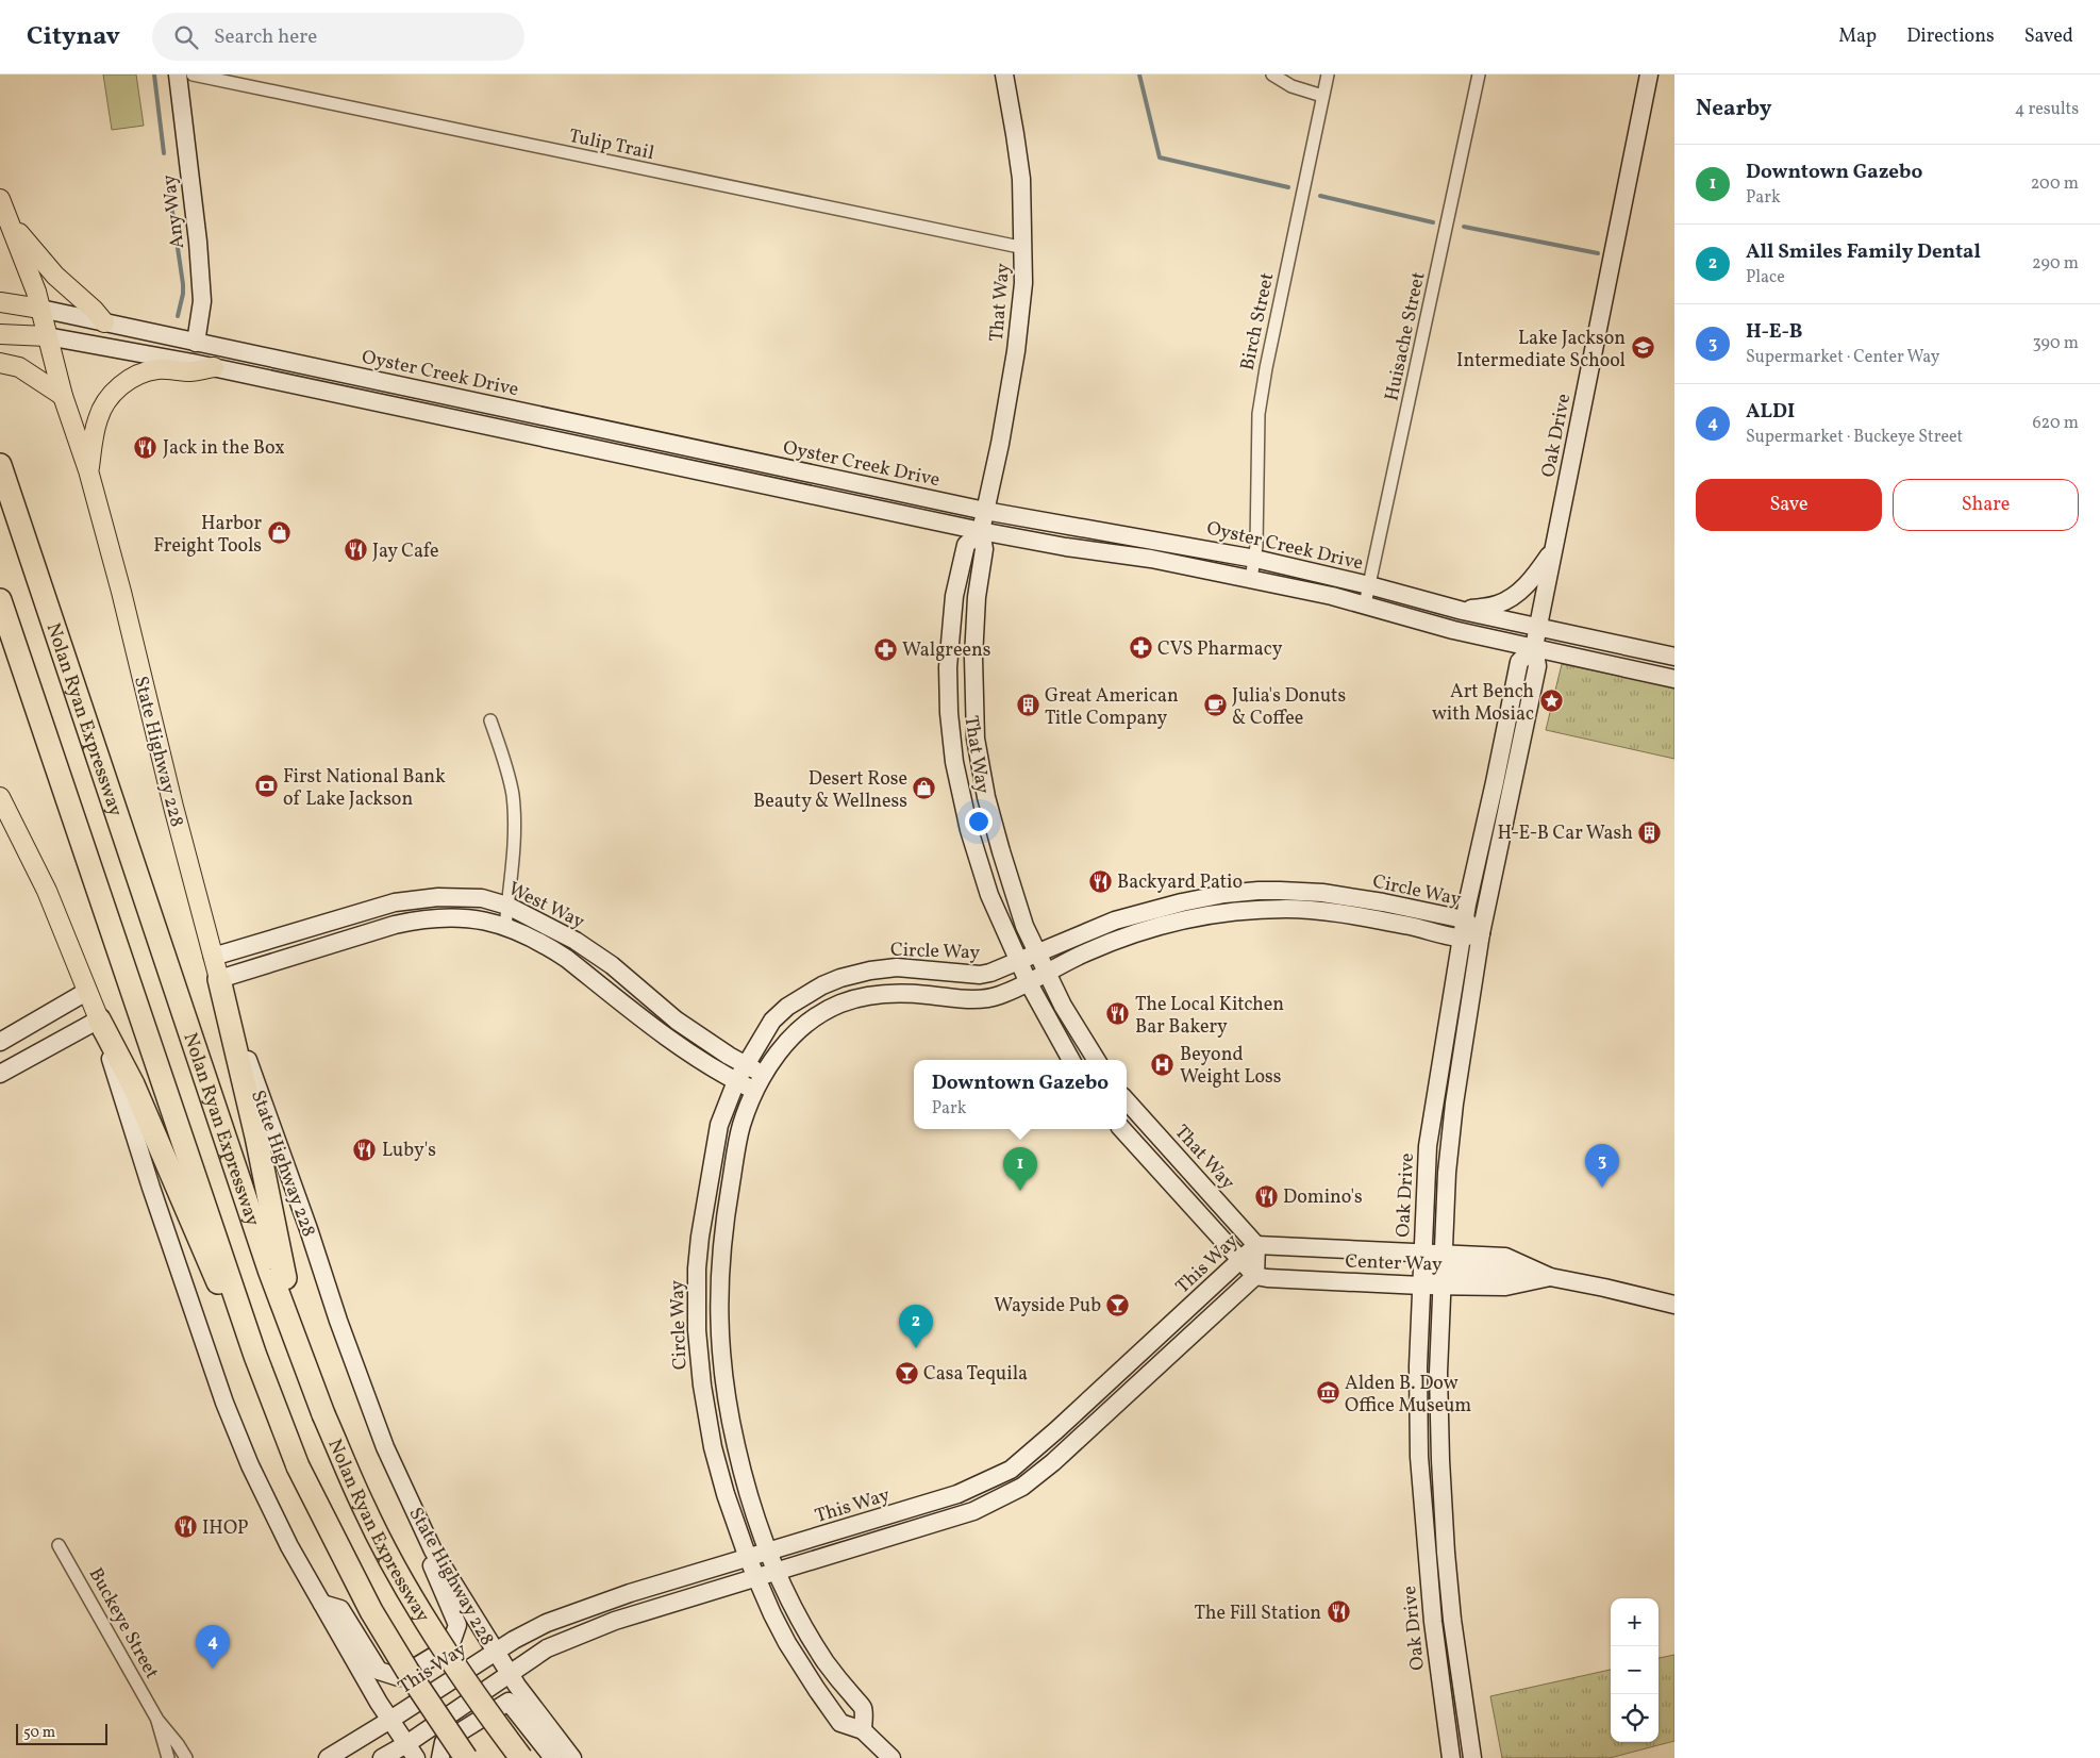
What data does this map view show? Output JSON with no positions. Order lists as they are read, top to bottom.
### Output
{
  "streets": {
    "highway": ["Nolan Ryan Expressway"],
    "main road": ["State Highway 228"],
    "street": [
      "Tulip Trail",
      "Any Way",
      "That Way",
      "Birch Street",
      "Huisache Street",
      "Oyster Creek Drive",
      "Oak Drive",
      "Circle Way",
      "West Way",
      "Center Way",
      "This Way",
      "Buckeye Street"
    ]
  },
  "crossings": [
    ["Tulip Trail", "That Way"],
    ["Any Way", "Oyster Creek Drive"],
    ["That Way", "Oyster Creek Drive"],
    ["That Way", "Circle Way"],
    ["That Way", "Center Way"],
    ["That Way", "This Way"],
    ["Birch Street", "Oyster Creek Drive"],
    ["Huisache Street", "Oyster Creek Drive"],
    ["Oyster Creek Drive", "Oak Drive"],
    ["Oak Drive", "Circle Way"],
    ["Oak Drive", "Center Way"],
    ["State Highway 228", "West Way"],
    ["State Highway 228", "This Way"],
    ["Circle Way", "West Way"],
    ["Circle Way", "This Way"],
    ["Center Way", "This Way"]
  ],
  "places": {
    "school or university": ["Lake Jackson Intermediate School"],
    "restaurant": [
      "Jack in the Box",
      "Jay Cafe",
      "Backyard Patio",
      "The Local Kitchen Bar Bakery",
      "Luby's",
      "Domino's",
      "IHOP",
      "The Fill Station"
    ],
    "shop": ["Harbor Freight Tools", "Desert Rose Beauty & Wellness"],
    "pharmacy": ["CVS Pharmacy", "Walgreens"],
    "place": ["Art Bench with Mosiac"],
    "building": ["Great American Title Company", "H-E-B Car Wash"],
    "cafe": ["Julia's Donuts & Coffee"],
    "bank": ["First National Bank of Lake Jackson"],
    "hospital": ["Beyond Weight Loss"],
    "bar": ["Wayside Pub", "Casa Tequila"],
    "museum": ["Alden B. Dow Office Museum"]
  },
  "scale_bar": "50 m",
  "page": {
    "header": "Citynav",
    "search": "Search here",
    "nav": ["Map", "Directions", "Saved"],
    "heading": ["Nearby", "4 results"],
    "list": [
      {
        "mark": "1",
        "name": "Downtown Gazebo",
        "note": "Park",
        "value": "200 m"
      },
      {
        "mark": "2",
        "name": "All Smiles Family Dental",
        "note": "Place",
        "value": "290 m"
      },
      {
        "mark": "3",
        "name": "H-E-B",
        "note": "Supermarket · Center Way",
        "value": "390 m"
      },
      {
        "mark": "4",
        "name": "ALDI",
        "note": "Supermarket · Buckeye Street",
        "value": "620 m"
      }
    ],
    "buttons": ["Save", "Share"],
    "popup": ["Downtown Gazebo", "Park"],
    "pins": [
      "3",
      "1",
      "2",
      "4"
    ],
    "map_buttons": ["+", "−"],
    "scale": "50 m"
  }
}
